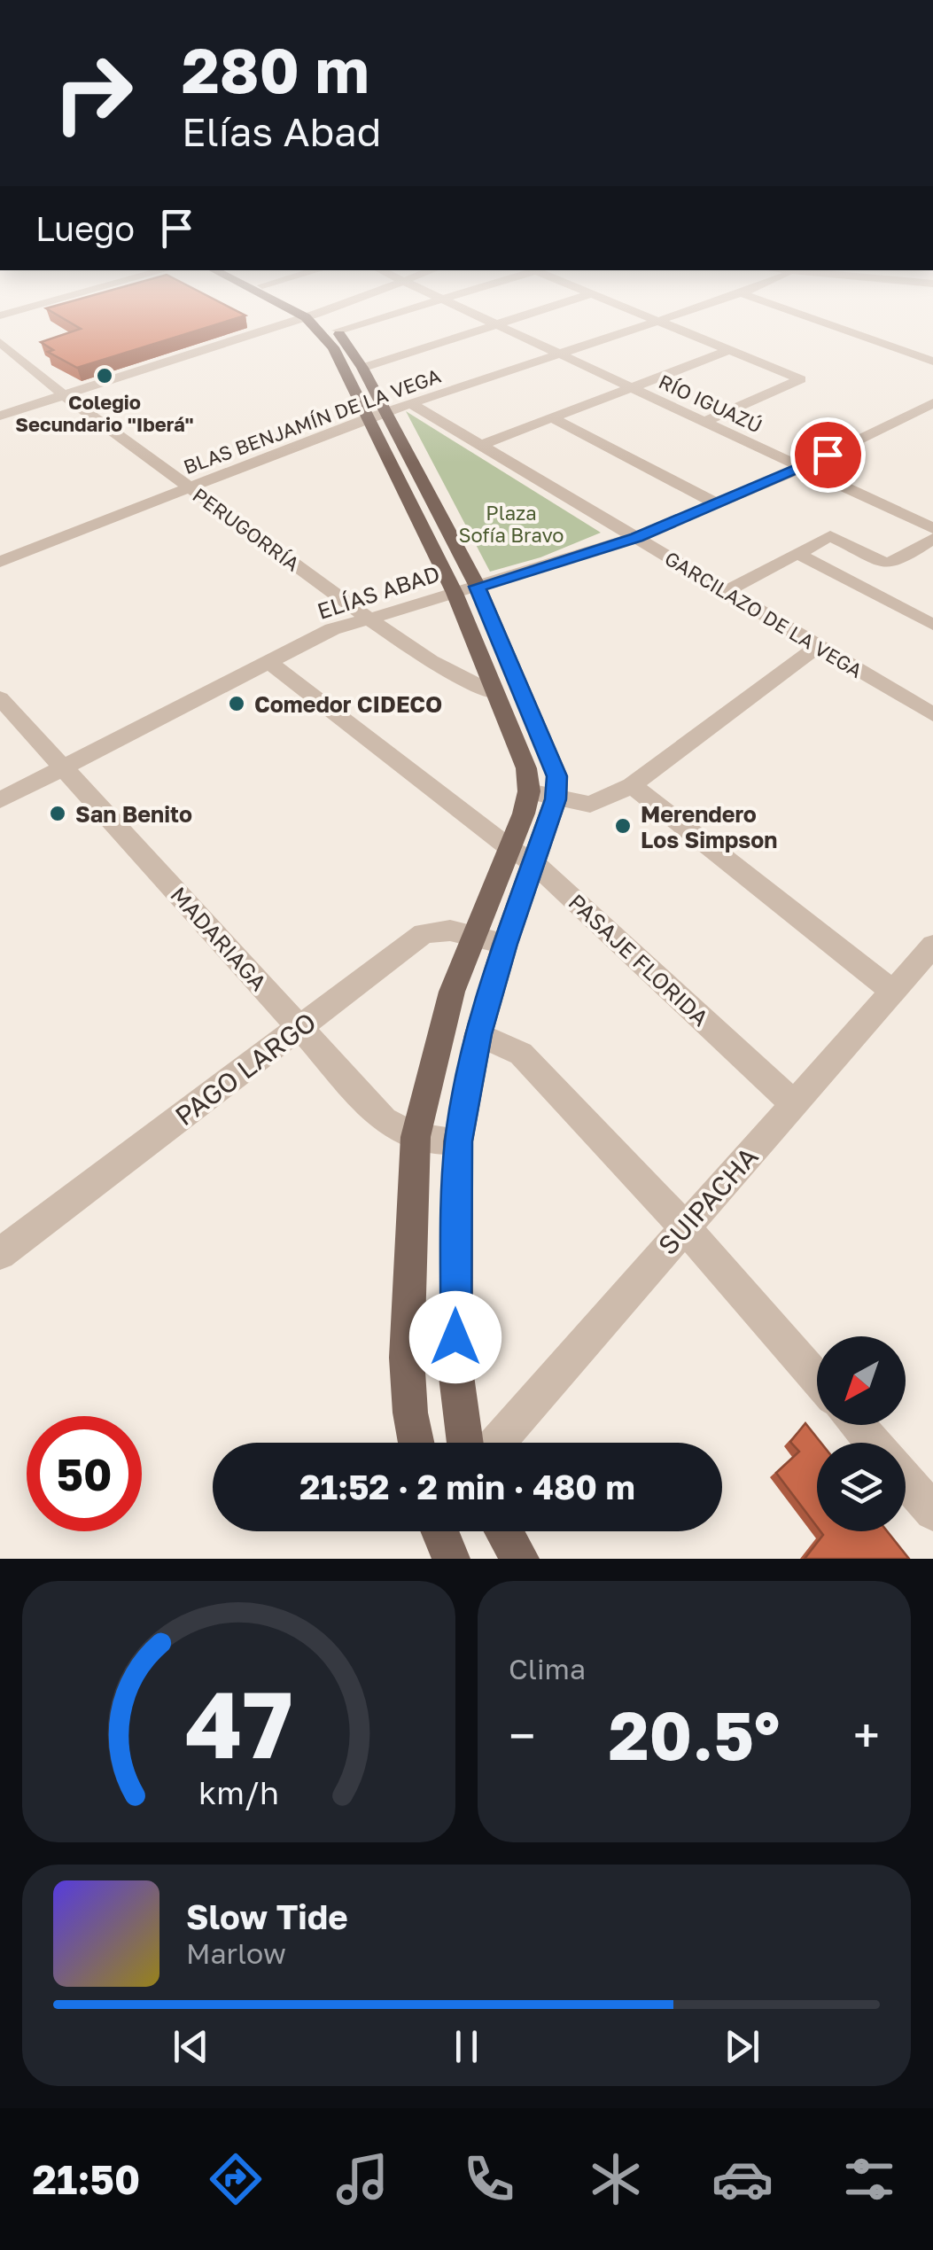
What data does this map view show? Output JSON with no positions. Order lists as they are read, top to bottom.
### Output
{
  "streets": {
    "street": [
      "RÍO IGUAZÚ",
      "BLAS BENJAMÍN DE LA VEGA",
      "PERUGORRÍA",
      "ELÍAS ABAD",
      "GARCILAZO DE LA VEGA",
      "MADARIAGA",
      "PASAJE FLORIDA",
      "PAGO LARGO",
      "SUIPACHA"
    ]
  },
  "crossings": [
    ["RÍO IGUAZÚ", "BLAS BENJAMÍN DE LA VEGA"],
    ["RÍO IGUAZÚ", "ELÍAS ABAD"],
    ["BLAS BENJAMÍN DE LA VEGA", "PERUGORRÍA"],
    ["BLAS BENJAMÍN DE LA VEGA", "GARCILAZO DE LA VEGA"],
    ["PERUGORRÍA", "ELÍAS ABAD"],
    ["ELÍAS ABAD", "GARCILAZO DE LA VEGA"],
    ["ELÍAS ABAD", "MADARIAGA"],
    ["ELÍAS ABAD", "PASAJE FLORIDA"],
    ["MADARIAGA", "PAGO LARGO"],
    ["PASAJE FLORIDA", "SUIPACHA"]
  ],
  "parks": ["Plaza Sofía Bravo"],
  "places": [
    "Colegio Secundario \"Iberá\"",
    "Comedor CIDECO",
    "San Benito",
    "Merendero Los Simpson"
  ],
  "north": "bottom left",
  "page": {
    "turn": ["280 m", "Elías Abad"],
    "then": "Luego",
    "limit": "50",
    "trip": "21:52 · 2 min · 480 m",
    "tile": "Clima",
    "heat": ["−", "20.5°", "+"],
    "song": ["Slow Tide", "Marlow"],
    "tabs": "21:50",
    "gauge": ["47", "km/h"]
  }
}
